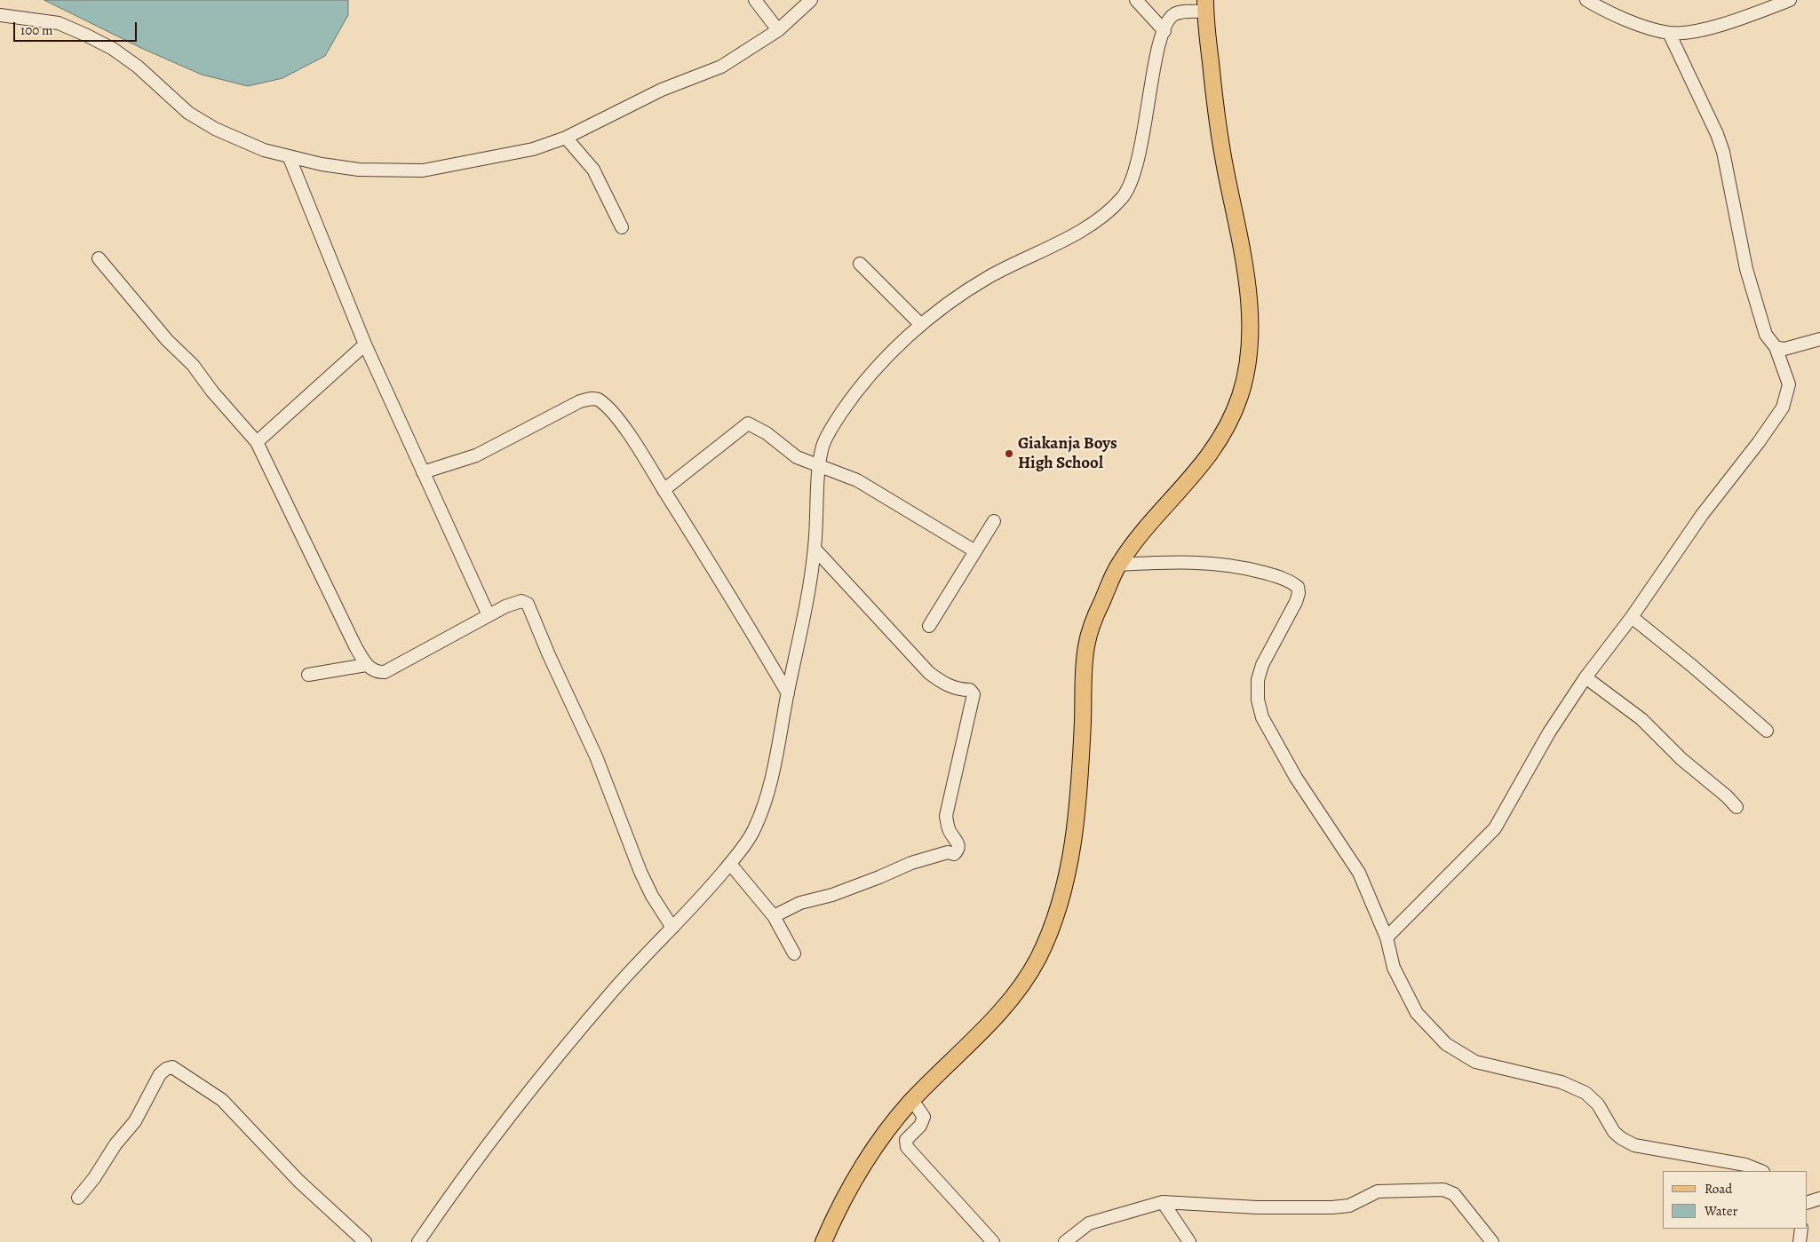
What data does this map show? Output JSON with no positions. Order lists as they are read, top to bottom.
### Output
{
  "places": ["Giakanja Boys High School"],
  "legend": ["Road", "Water"],
  "scale_bar": "100 m"
}
